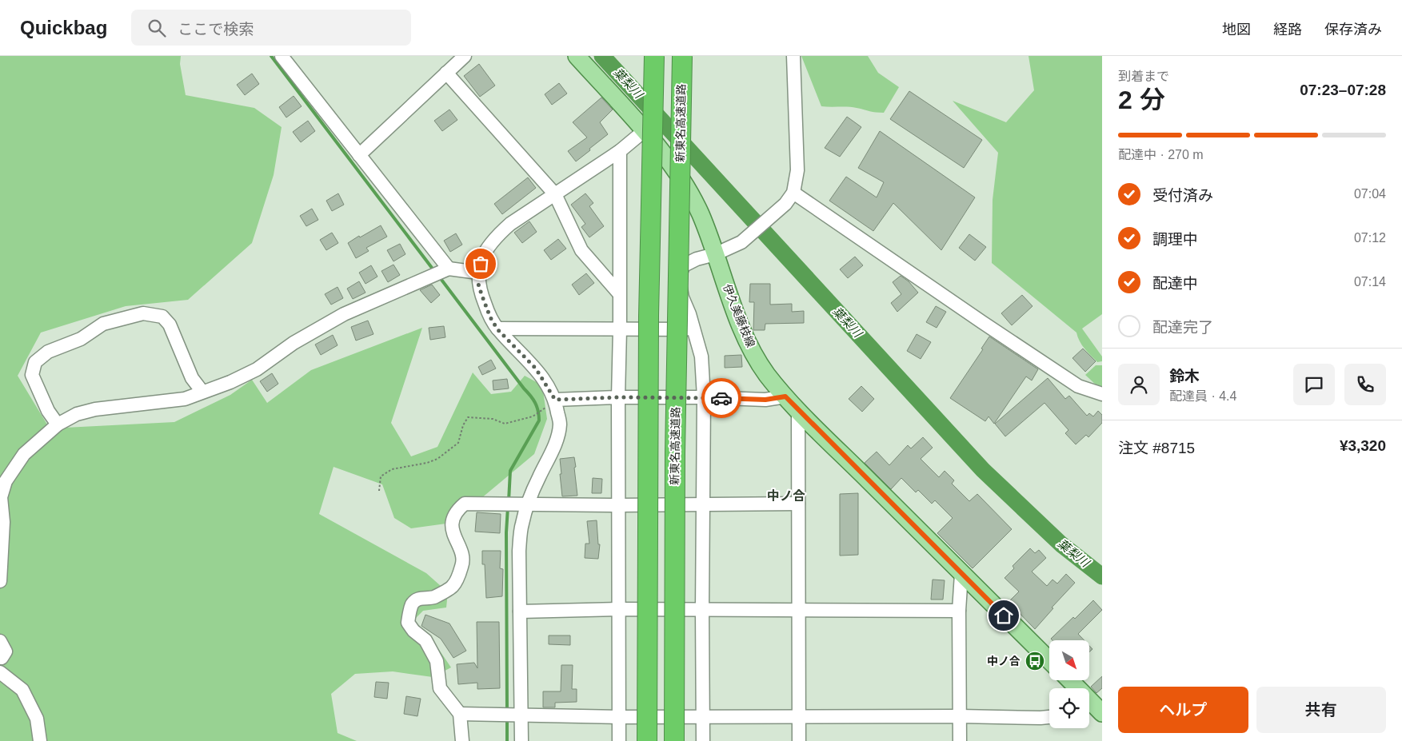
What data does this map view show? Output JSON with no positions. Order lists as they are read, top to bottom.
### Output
{
  "streets": {
    "highway": ["新東名高速道路"],
    "main road": ["伊久美藤枝線"]
  },
  "districts": ["中ノ合"],
  "water": ["葉梨川"],
  "places": {
    "bus stop": ["中ノ合"]
  },
  "north": "bottom right",
  "page": {
    "header": "Quickbag",
    "search": "ここで検索",
    "nav": ["地図", "経路", "保存済み"],
    "heading": ["2 分", "到着まで", "07:23–07:28"],
    "panel": [
      "鈴木",
      "配達員 · 4.4",
      "注文 #8715",
      "¥3,320"
    ],
    "bar": "配達中 · 270 m",
    "list": [
      ["受付済み", "07:04"],
      ["調理中", "07:12"],
      ["配達中", "07:14"],
      "配達完了"
    ],
    "buttons": ["ヘルプ", "共有"]
  }
}
